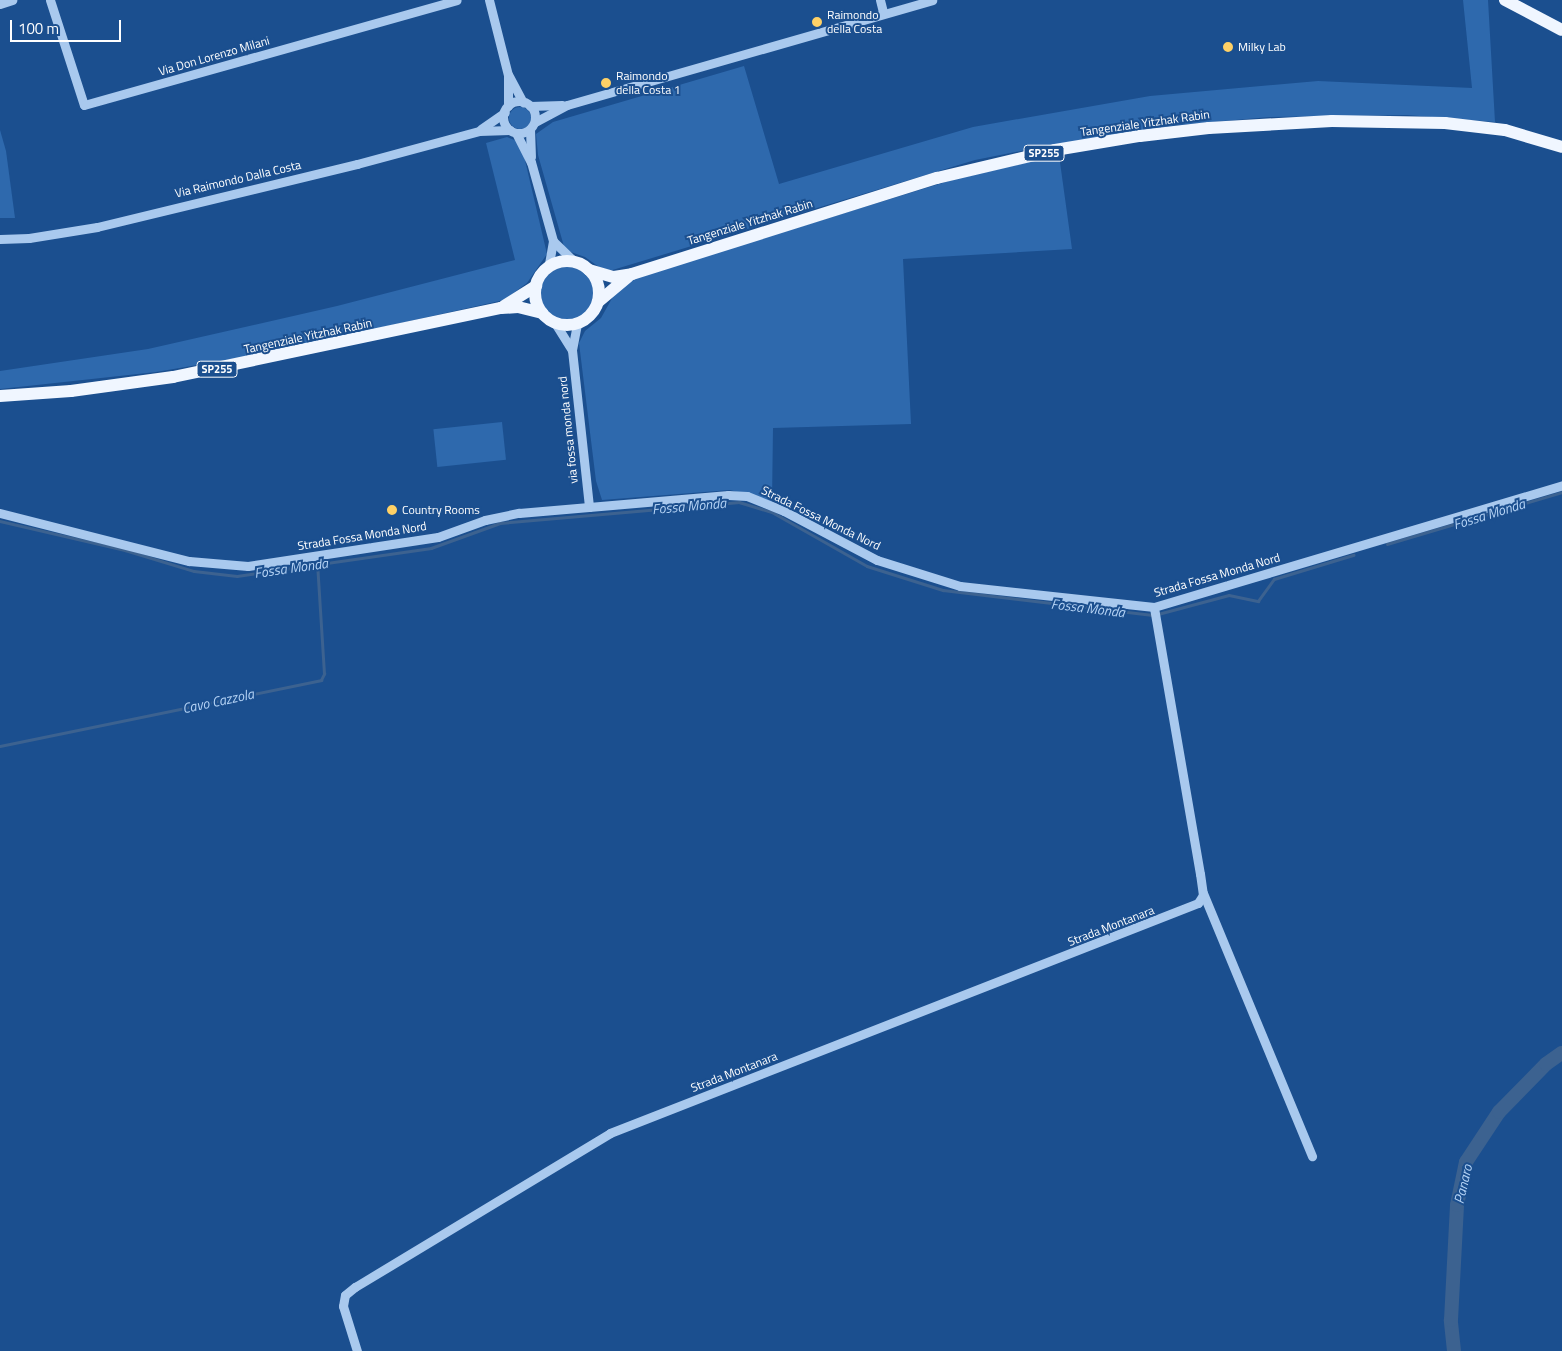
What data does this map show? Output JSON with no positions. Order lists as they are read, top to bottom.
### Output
{
  "streets": {
    "main road": ["Tangenziale Yitzhak Rabin", "SP255"],
    "street": [
      "Via Don Lorenzo Milani",
      "Via Raimondo Dalla Costa",
      "via fossa monda nord",
      "Strada Fossa Monda Nord",
      "Strada Montanara"
    ]
  },
  "crossings": [
    ["Tangenziale Yitzhak Rabin", "via fossa monda nord"],
    ["via fossa monda nord", "Strada Fossa Monda Nord"]
  ],
  "water": ["Fossa Monda", "Cavo Cazzola", "Panaro"],
  "places": [
    "Raimondo della Costa",
    "Milky Lab",
    "Raimondo della Costa 1",
    "Country Rooms"
  ],
  "scale_bar": "100 m"
}
